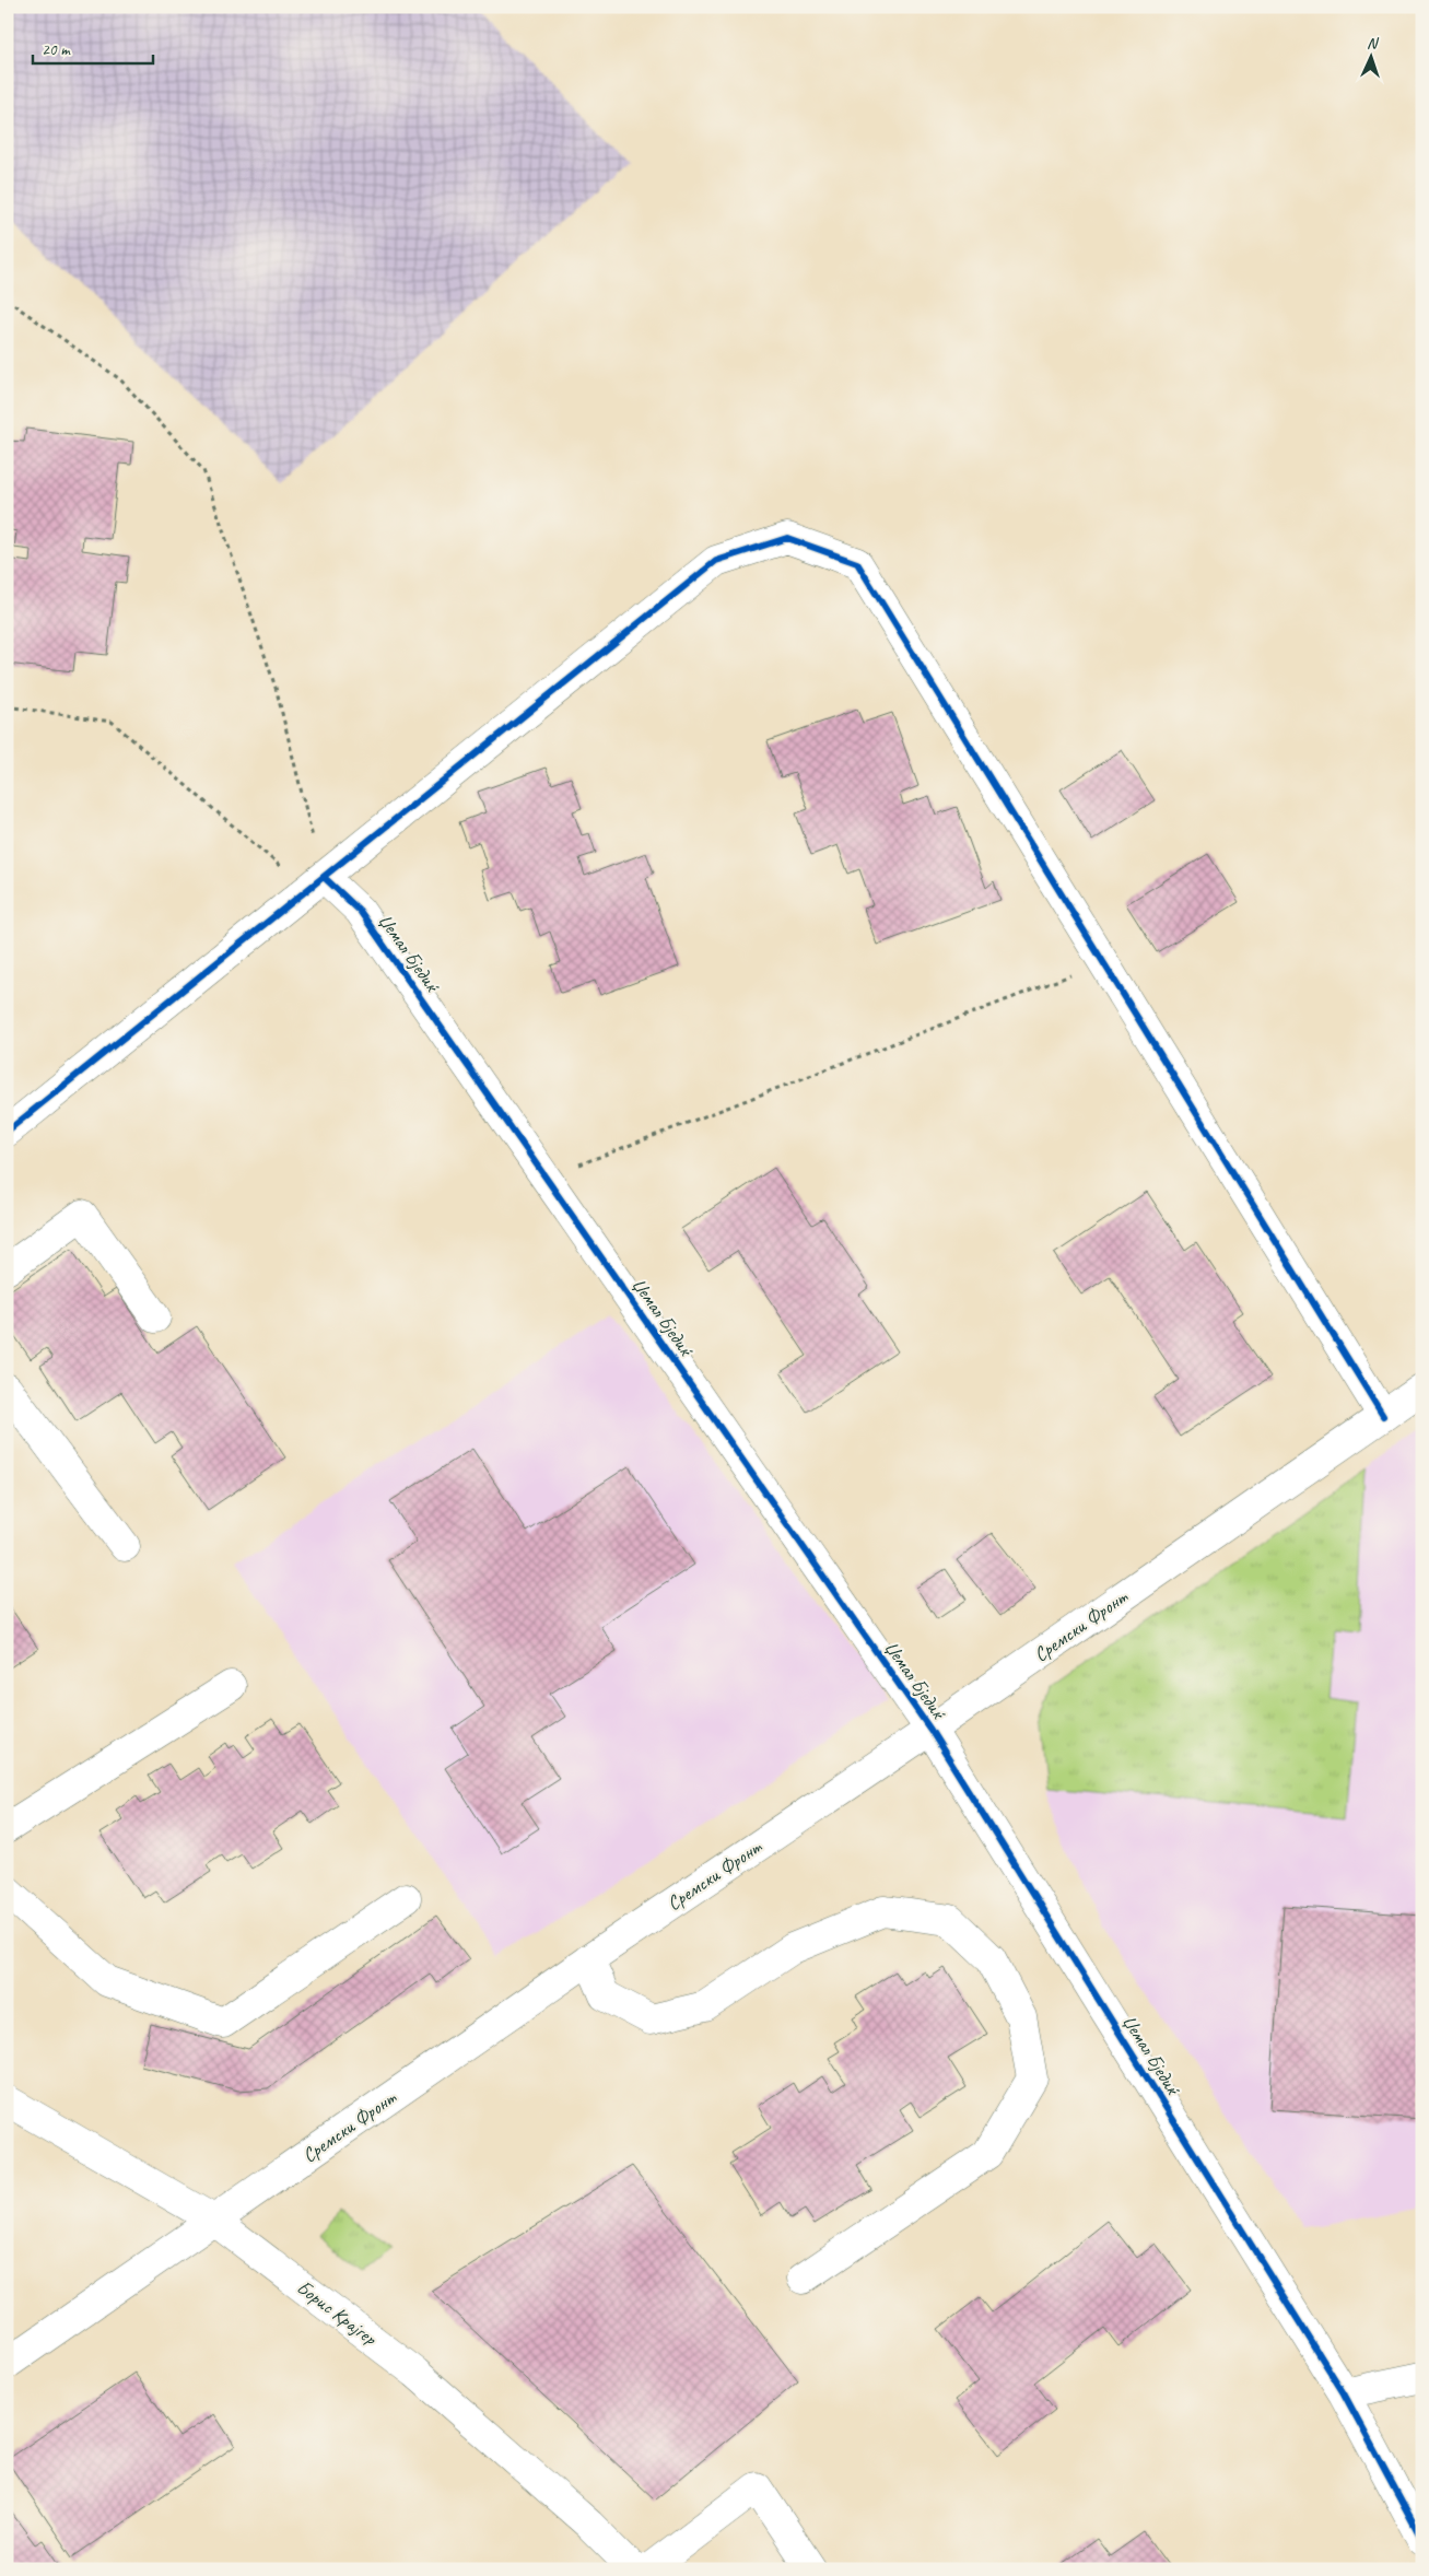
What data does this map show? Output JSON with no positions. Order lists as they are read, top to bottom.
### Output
{
  "streets": {
    "street": ["Џемал Бједиќ", "Сремски Фронт", "Борис Крајгер"]
  },
  "crossings": [
    ["Џемал Бједиќ", "Сремски Фронт"],
    ["Сремски Фронт", "Борис Крајгер"]
  ],
  "scale_bar": "20 m",
  "north": "top"
}
